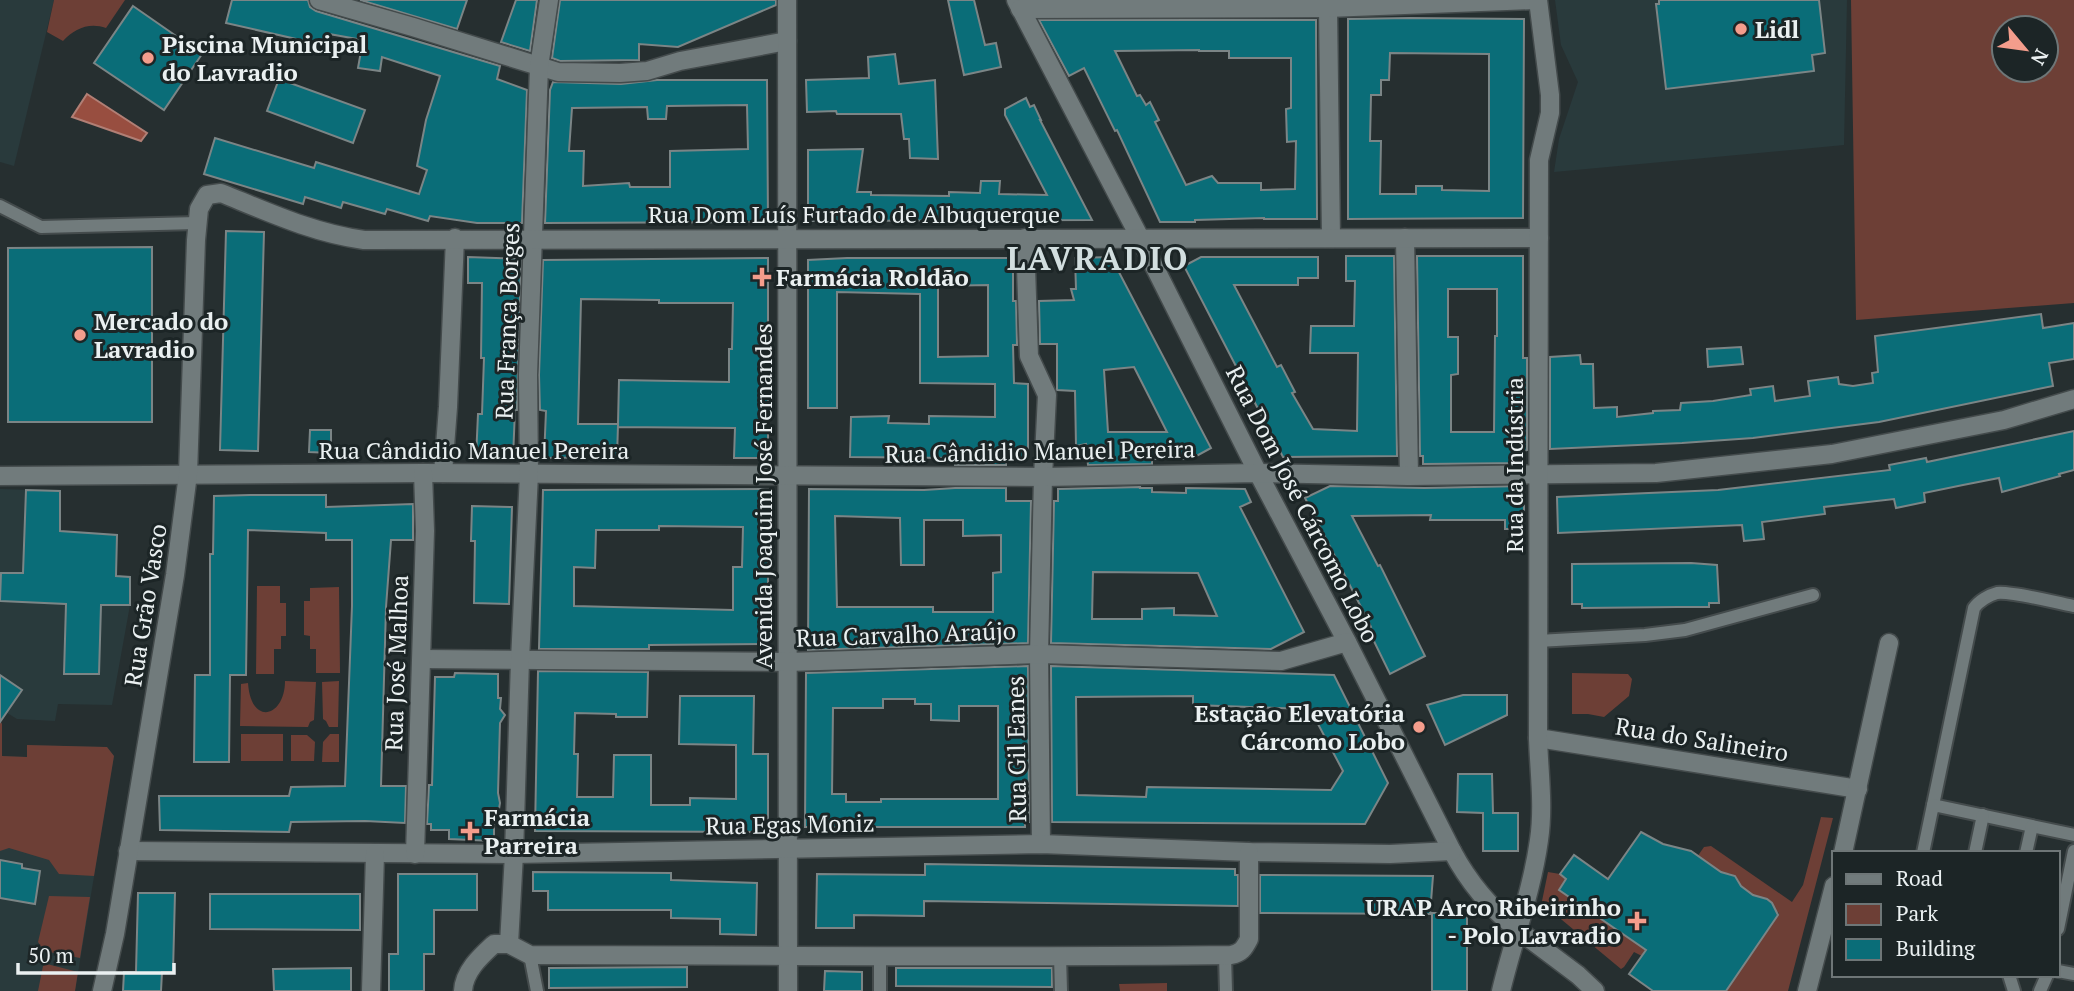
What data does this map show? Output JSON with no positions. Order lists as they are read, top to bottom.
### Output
{
  "streets": {
    "street": [
      "Rua Dom Luís Furtado de Albuquerque",
      "Rua França Borges",
      "Rua Cândidio Manuel Pereira",
      "Rua da Indústria",
      "Avenida Joaquim José Fernandes",
      "Rua Dom José Cárcomo Lobo",
      "Rua Grão Vasco",
      "Rua Carvalho Araújo",
      "Rua José Malhoa",
      "Rua do Salineiro",
      "Rua Gil Eanes",
      "Rua Egas Moniz"
    ]
  },
  "crossings": [
    ["Rua Dom Luís Furtado de Albuquerque", "Rua França Borges"],
    ["Rua Dom Luís Furtado de Albuquerque", "Rua da Indústria"],
    ["Rua Dom Luís Furtado de Albuquerque", "Avenida Joaquim José Fernandes"],
    ["Rua Dom Luís Furtado de Albuquerque", "Rua Dom José Cárcomo Lobo"],
    ["Rua Dom Luís Furtado de Albuquerque", "Rua Grão Vasco"],
    ["Rua Dom Luís Furtado de Albuquerque", "Rua Gil Eanes"],
    ["Rua França Borges", "Rua Cândidio Manuel Pereira"],
    ["Rua França Borges", "Rua Carvalho Araújo"],
    ["Rua França Borges", "Rua Egas Moniz"],
    ["Rua Cândidio Manuel Pereira", "Rua da Indústria"],
    ["Rua Cândidio Manuel Pereira", "Avenida Joaquim José Fernandes"],
    ["Rua Cândidio Manuel Pereira", "Rua Dom José Cárcomo Lobo"],
    ["Rua Cândidio Manuel Pereira", "Rua Grão Vasco"],
    ["Rua Cândidio Manuel Pereira", "Rua José Malhoa"],
    ["Rua Cândidio Manuel Pereira", "Rua Gil Eanes"],
    ["Rua da Indústria", "Rua Dom José Cárcomo Lobo"],
    ["Rua da Indústria", "Rua do Salineiro"],
    ["Avenida Joaquim José Fernandes", "Rua Carvalho Araújo"],
    ["Avenida Joaquim José Fernandes", "Rua Egas Moniz"],
    ["Rua Dom José Cárcomo Lobo", "Rua Carvalho Araújo"],
    ["Rua Dom José Cárcomo Lobo", "Rua Egas Moniz"],
    ["Rua Grão Vasco", "Rua Egas Moniz"],
    ["Rua Carvalho Araújo", "Rua José Malhoa"],
    ["Rua Carvalho Araújo", "Rua Gil Eanes"],
    ["Rua José Malhoa", "Rua Egas Moniz"],
    ["Rua Gil Eanes", "Rua Egas Moniz"]
  ],
  "districts": ["LAVRADIO"],
  "places": {
    "other": [
      "Lidl",
      "Piscina Municipal do Lavradio",
      "Mercado do Lavradio",
      "Estação Elevatória Cárcomo Lobo"
    ],
    "health": ["Farmácia Roldão", "Farmácia Parreira", "URAP Arco Ribeirinho - Polo Lavradio"]
  },
  "legend": ["Road", "Park", "Building"],
  "scale_bar": "50 m",
  "north": "bottom right"
}
